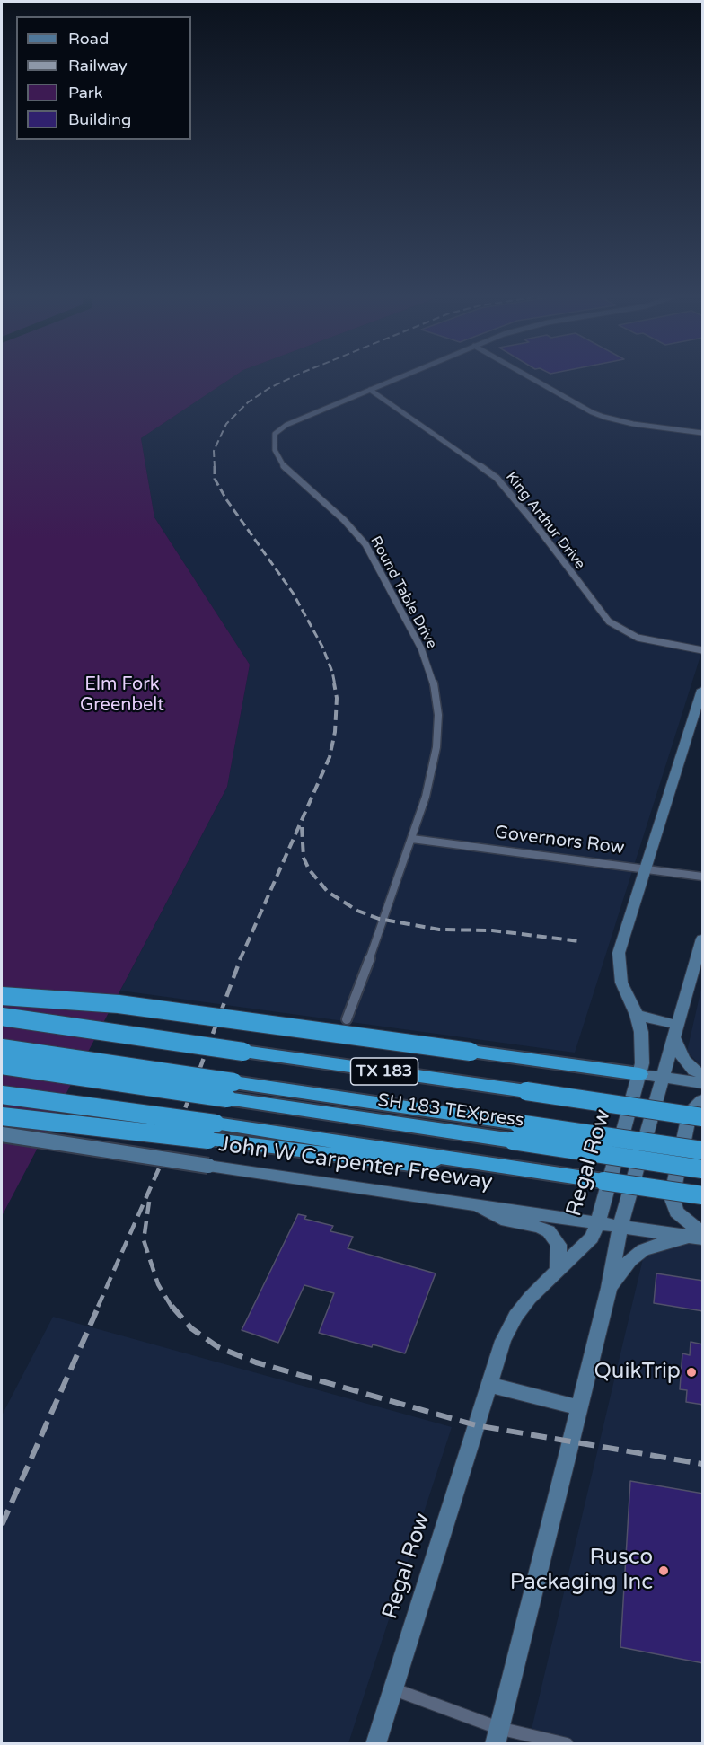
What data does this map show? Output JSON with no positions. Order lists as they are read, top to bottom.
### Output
{
  "streets": {
    "highway": ["TX 183", "SH 183 TEXpress", "John W Carpenter Freeway"],
    "main road": ["Regal Row"],
    "street": ["King Arthur Drive", "Round Table Drive", "Governors Row"]
  },
  "crossings": [
    ["King Arthur Drive", "Round Table Drive"],
    ["Round Table Drive", "Governors Row"],
    ["Governors Row", "Regal Row"],
    ["Regal Row", "John W Carpenter Freeway"]
  ],
  "parks": ["Elm Fork Greenbelt"],
  "places": ["QuikTrip", "Rusco Packaging Inc"],
  "legend": [
    "Road",
    "Railway",
    "Park",
    "Building"
  ]
}
